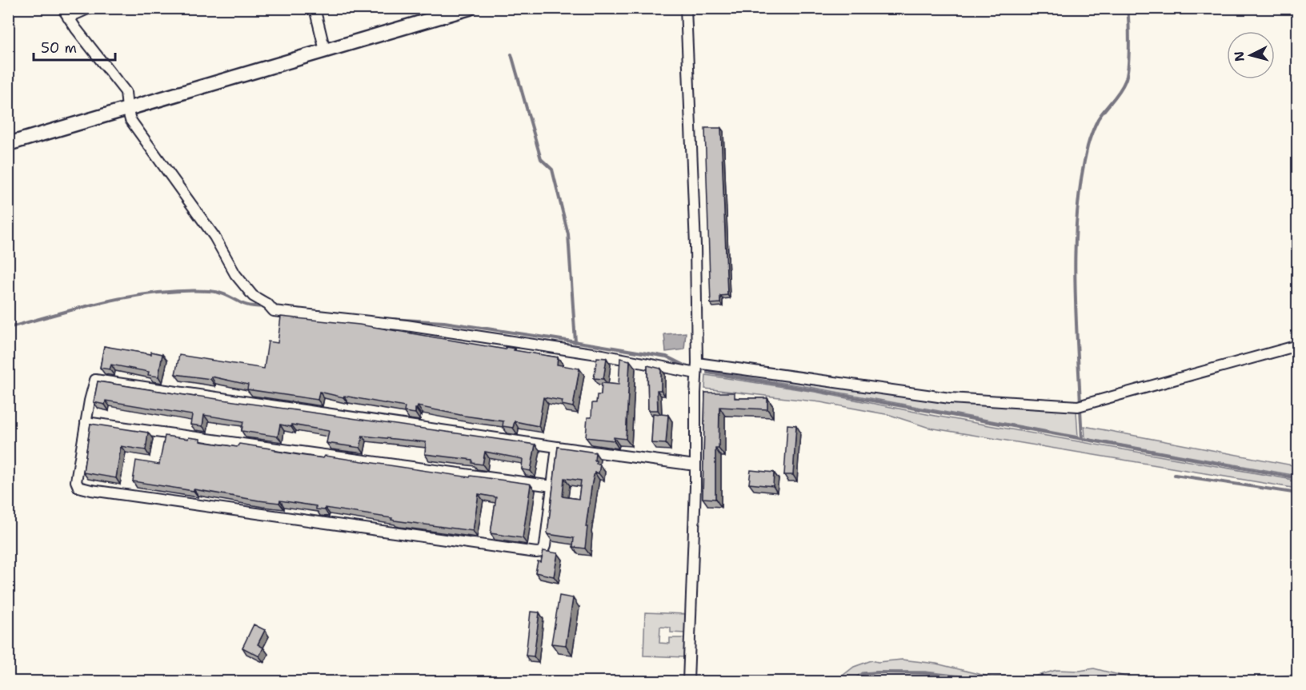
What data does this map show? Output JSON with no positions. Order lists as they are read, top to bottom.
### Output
{
  "scale_bar": "50 m",
  "north": "left"
}
